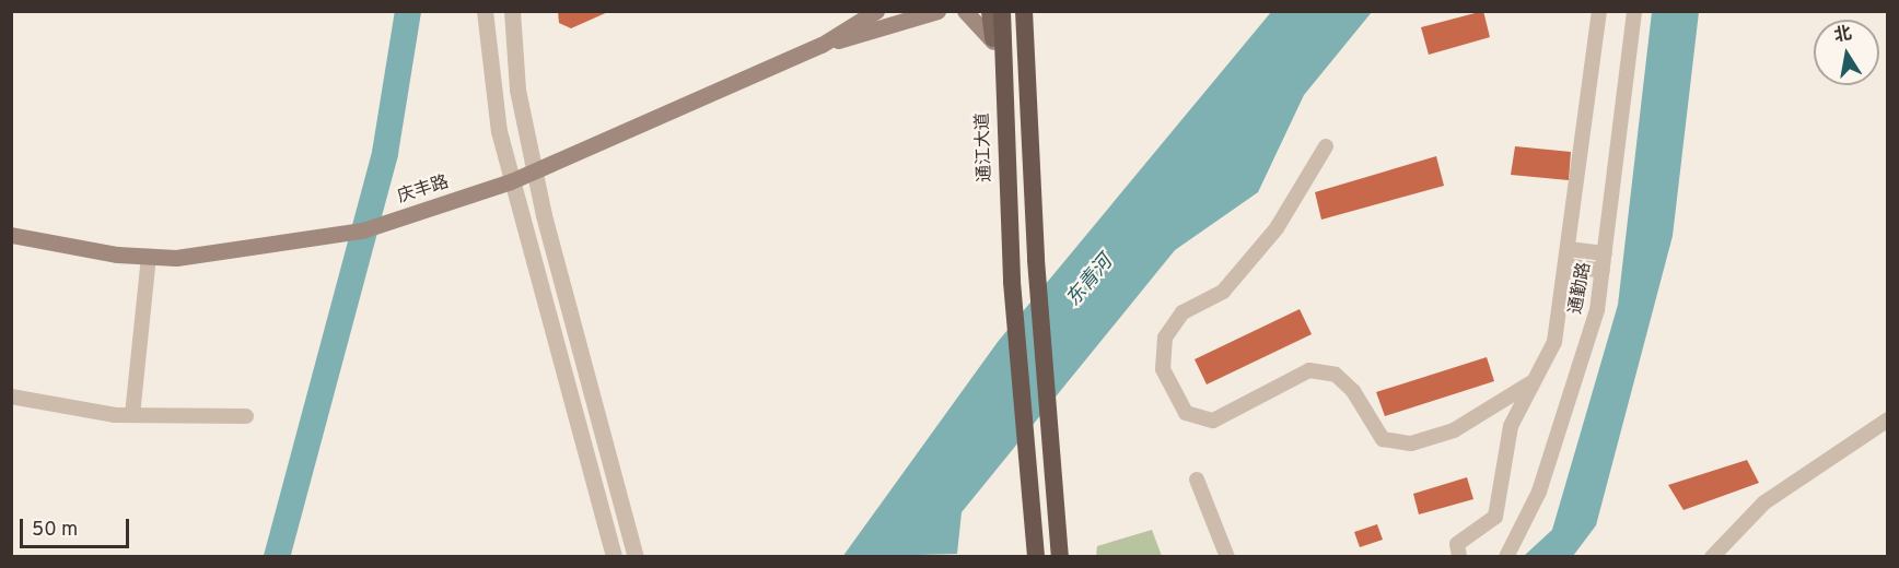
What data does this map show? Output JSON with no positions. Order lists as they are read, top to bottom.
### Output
{
  "streets": {
    "highway": ["通江大道"],
    "main road": ["庆丰路"],
    "street": ["通勤路"]
  },
  "water": ["东青河"],
  "scale_bar": "50 m",
  "north": "top"
}
